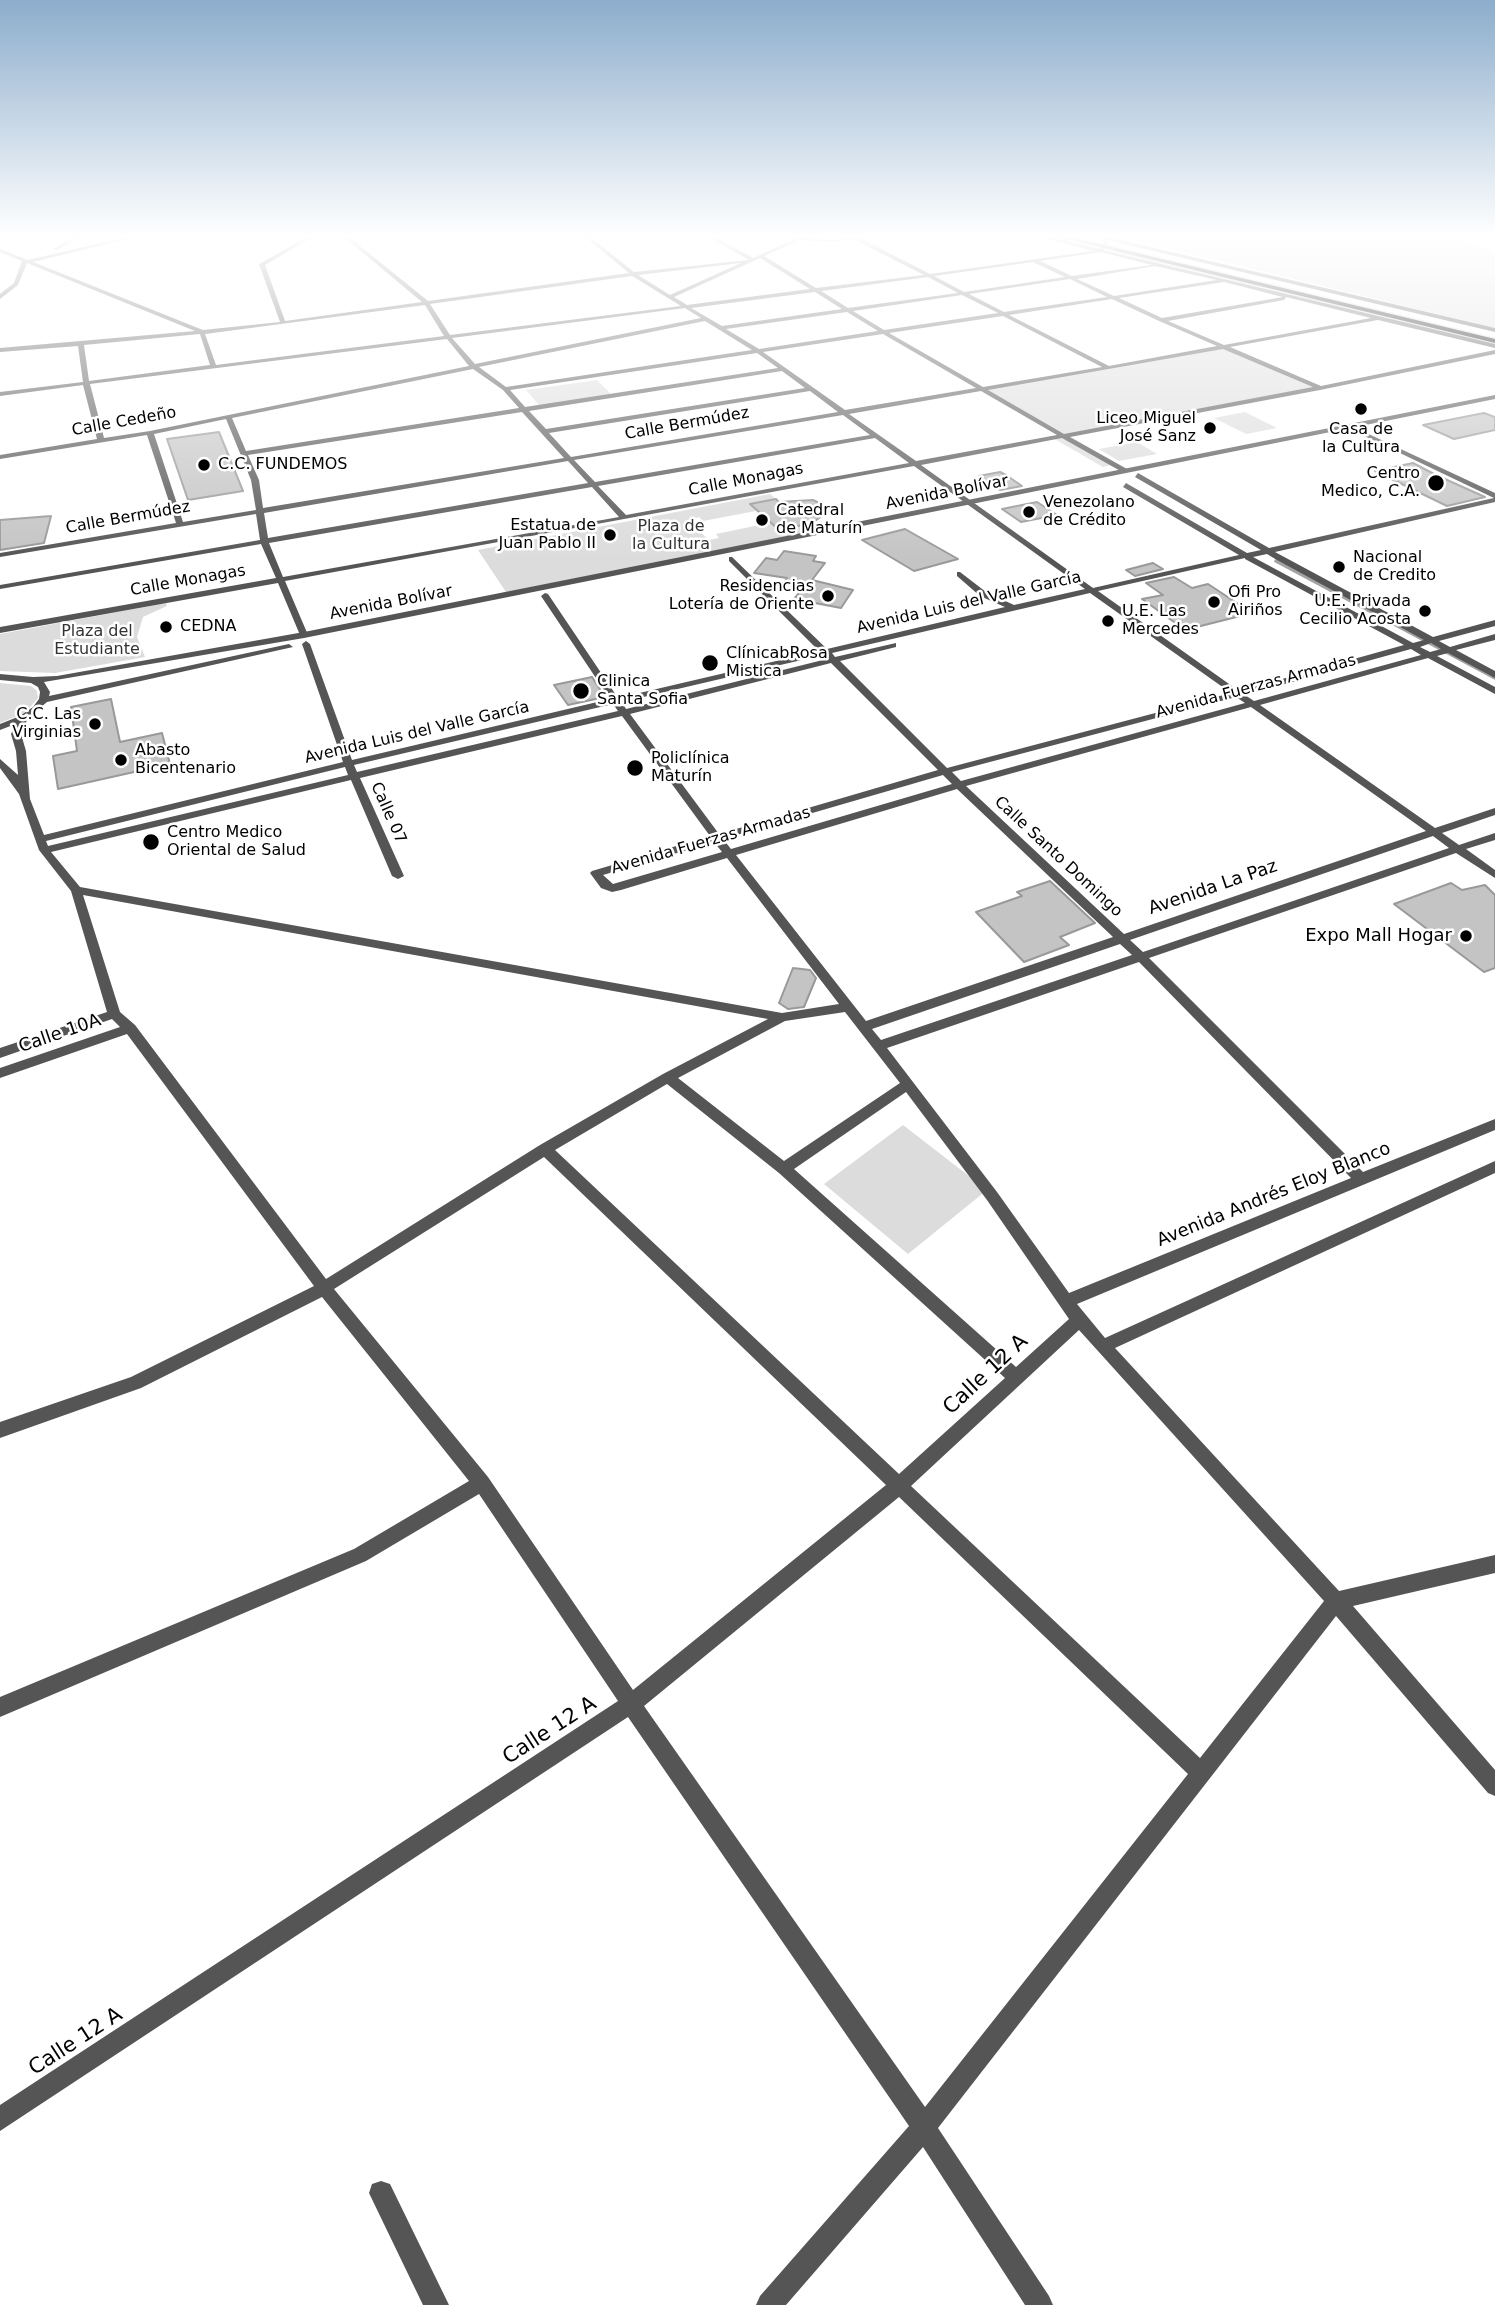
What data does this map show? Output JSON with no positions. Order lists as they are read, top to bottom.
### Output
{
  "streets": {
    "street": [
      "Calle Cedeño",
      "Calle Bermúdez",
      "Calle Monagas",
      "Avenida Bolívar",
      "Avenida Luis del Valle García",
      "Avenida Fuerzas Armadas",
      "Calle 07",
      "Calle Santo Domingo",
      "Avenida La Paz",
      "Calle 10A",
      "Avenida Andrés Eloy Blanco",
      "Calle 12 A"
    ]
  },
  "crossings": [
    ["Calle Cedeño", "Calle 07"],
    ["Calle Bermúdez", "Calle 07"],
    ["Calle Monagas", "Calle 07"],
    ["Avenida Bolívar", "Calle 07"],
    ["Avenida Bolívar", "Calle Santo Domingo"],
    ["Avenida Luis del Valle García", "Calle 07"],
    ["Avenida Luis del Valle García", "Calle Santo Domingo"],
    ["Avenida Fuerzas Armadas", "Calle Santo Domingo"],
    ["Calle Santo Domingo", "Avenida La Paz"],
    ["Calle Santo Domingo", "Avenida Andrés Eloy Blanco"]
  ],
  "parks": ["Plaza de la Cultura", "Plaza del Estudiante"],
  "places": [
    "Casa de la Cultura",
    "Liceo Miguel José Sanz",
    "C.C. FUNDEMOS",
    "Centro Medico, C.A.",
    "Venezolano de Crédito",
    "Catedral de Maturín",
    "Estatua de Juan Pablo II",
    "Nacional de Credito",
    "Residencias Lotería de Oriente",
    "Ofi Pro Airiños",
    "U.E. Privada Cecilio Acosta",
    "U.E. Las Mercedes",
    "CEDNA",
    "ClínicabRosa Mistica",
    "Clinica Santa Sofia",
    "C.C. Las Virginias",
    "Abasto Bicentenario",
    "Policlínica Maturín",
    "Centro Medico Oriental de Salud",
    "Expo Mall Hogar"
  ]
}
